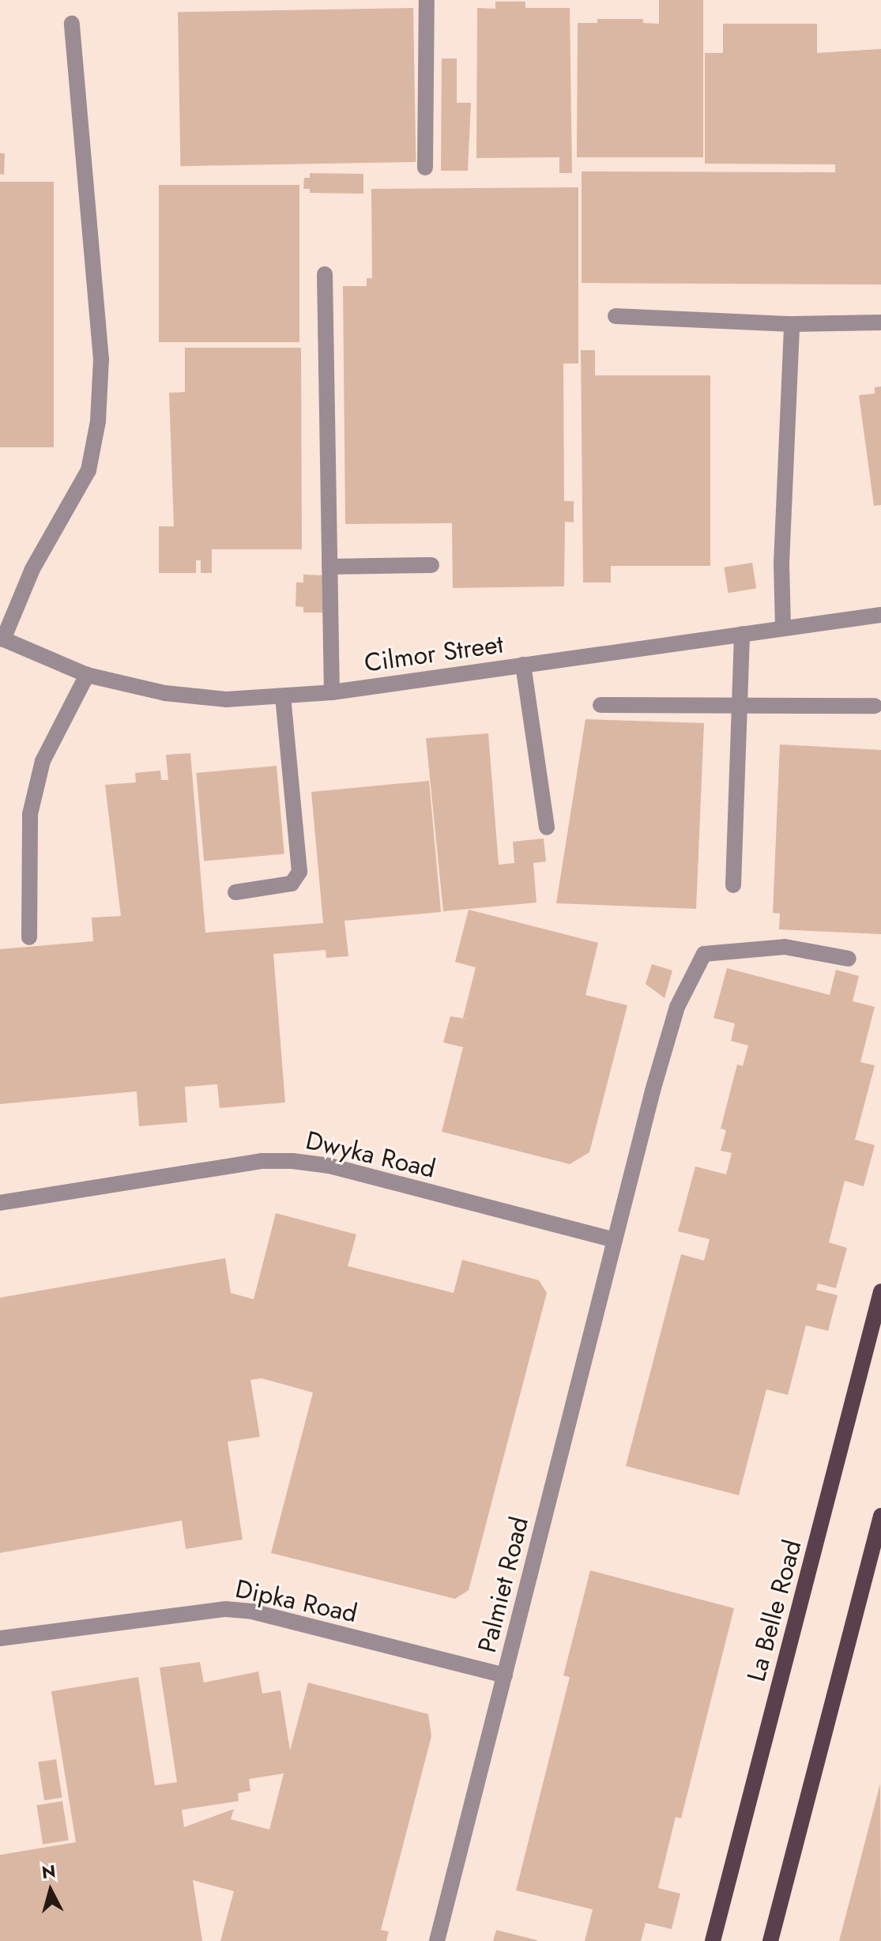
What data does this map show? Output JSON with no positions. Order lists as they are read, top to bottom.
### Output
{
  "streets": {
    "main road": ["La Belle Road"],
    "street": [
      "Cilmor Street",
      "Dwyka Road",
      "Palmiet Road",
      "Dipka Road"
    ]
  },
  "crossings": [
    ["Dwyka Road", "Palmiet Road"],
    ["Palmiet Road", "Dipka Road"]
  ],
  "north": "top"
}
